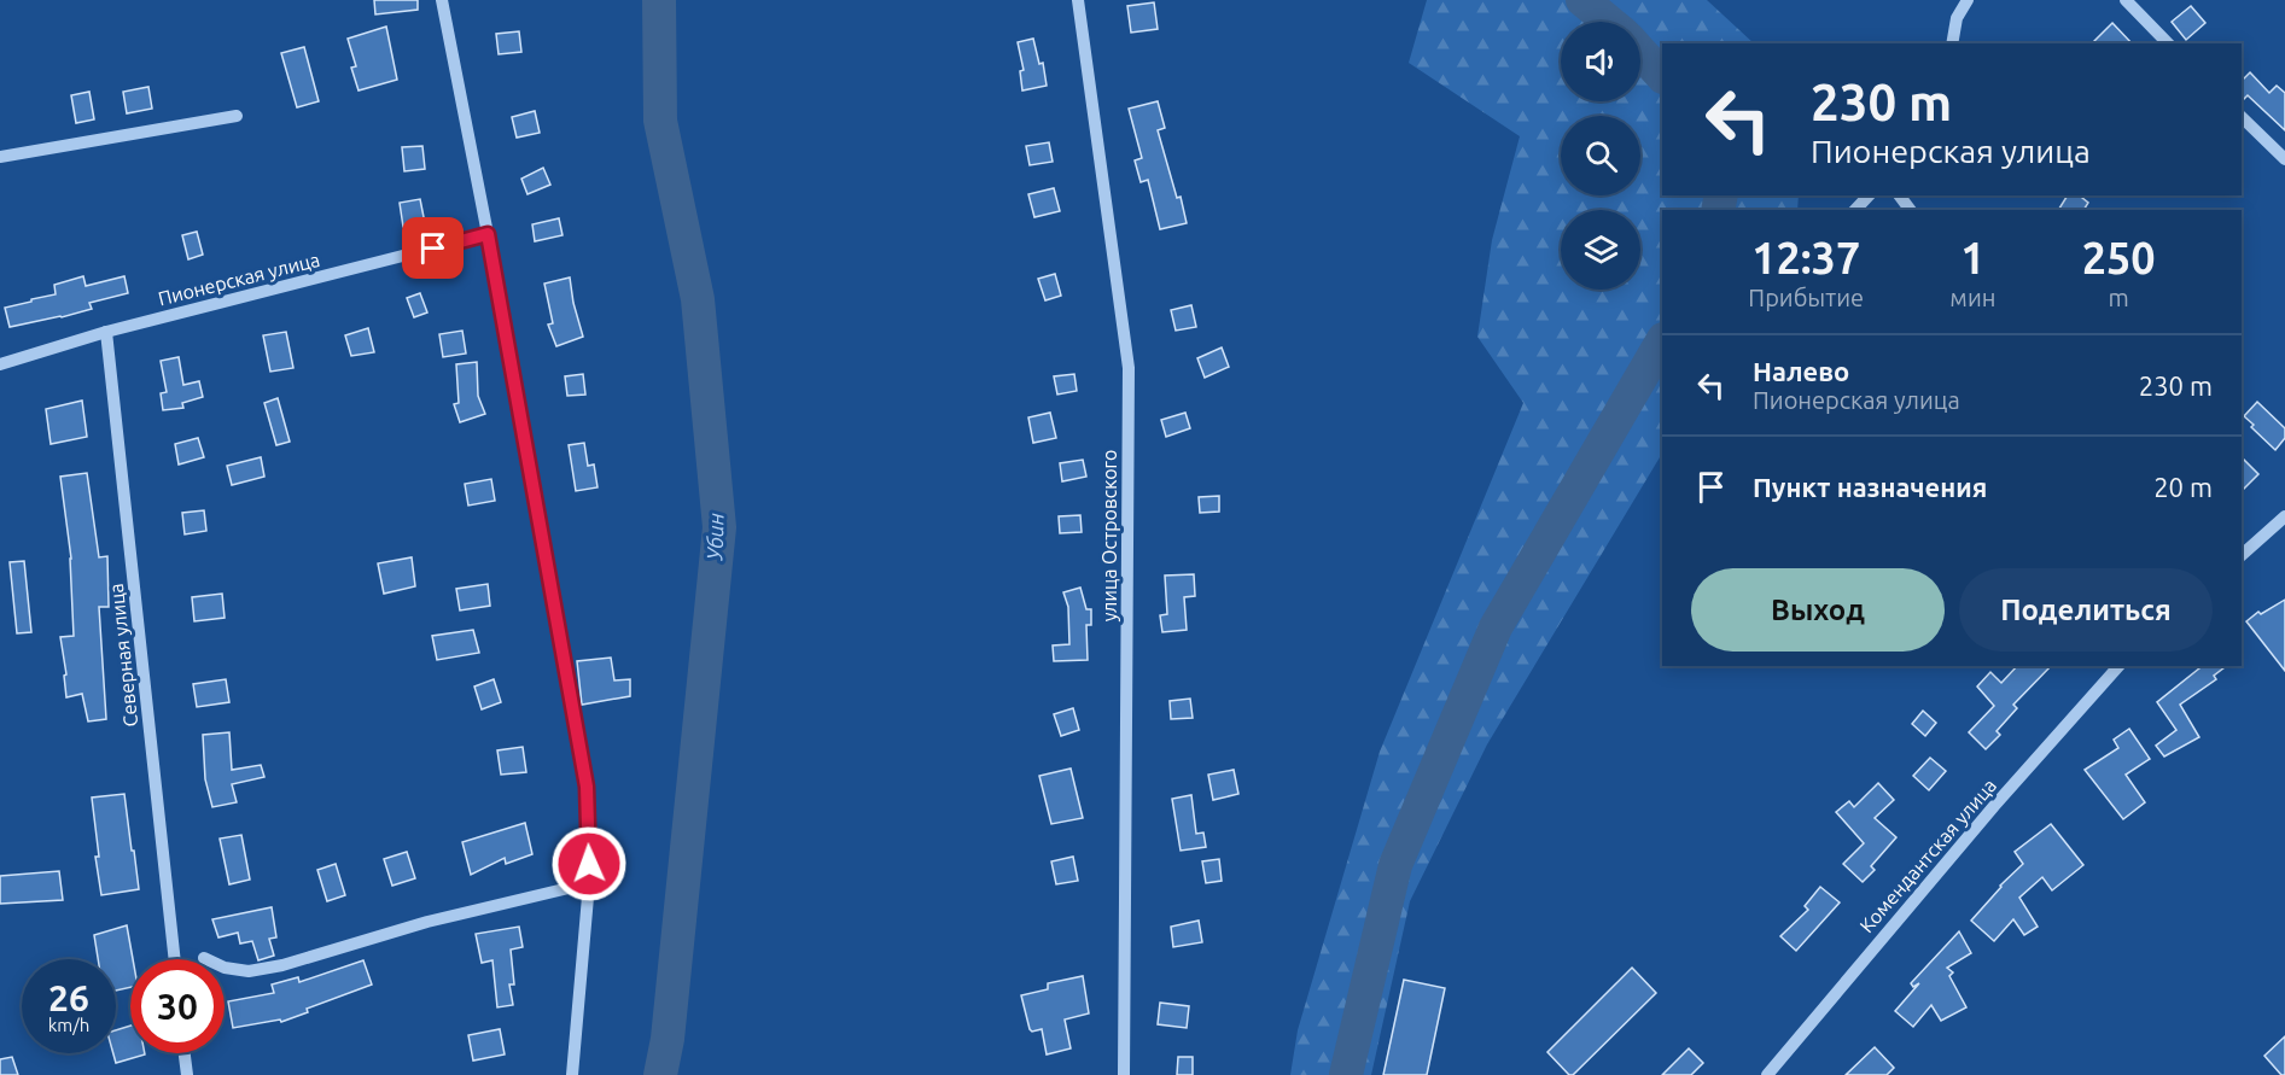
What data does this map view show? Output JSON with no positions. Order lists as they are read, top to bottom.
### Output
{
  "streets": {
    "street": [
      "Пионерская улица",
      "улица Островского",
      "Северная улица",
      "Комендантская улица"
    ]
  },
  "crossings": [
    ["Пионерская улица", "Северная улица"]
  ],
  "water": ["Убин"],
  "page": {
    "turn": ["230 m", "Пионерская улица"],
    "eta": [
      "12:37",
      "Прибытие",
      "1",
      "мин",
      "250",
      "m"
    ],
    "list": [
      {
        "name": "Налево",
        "note": "Пионерская улица",
        "value": "230 m"
      },
      {
        "name": "Пункт назначения",
        "value": "20 m"
      }
    ],
    "buttons": ["Выход", "Поделиться"],
    "speed": "26 km/h",
    "limit": "30"
  }
}
